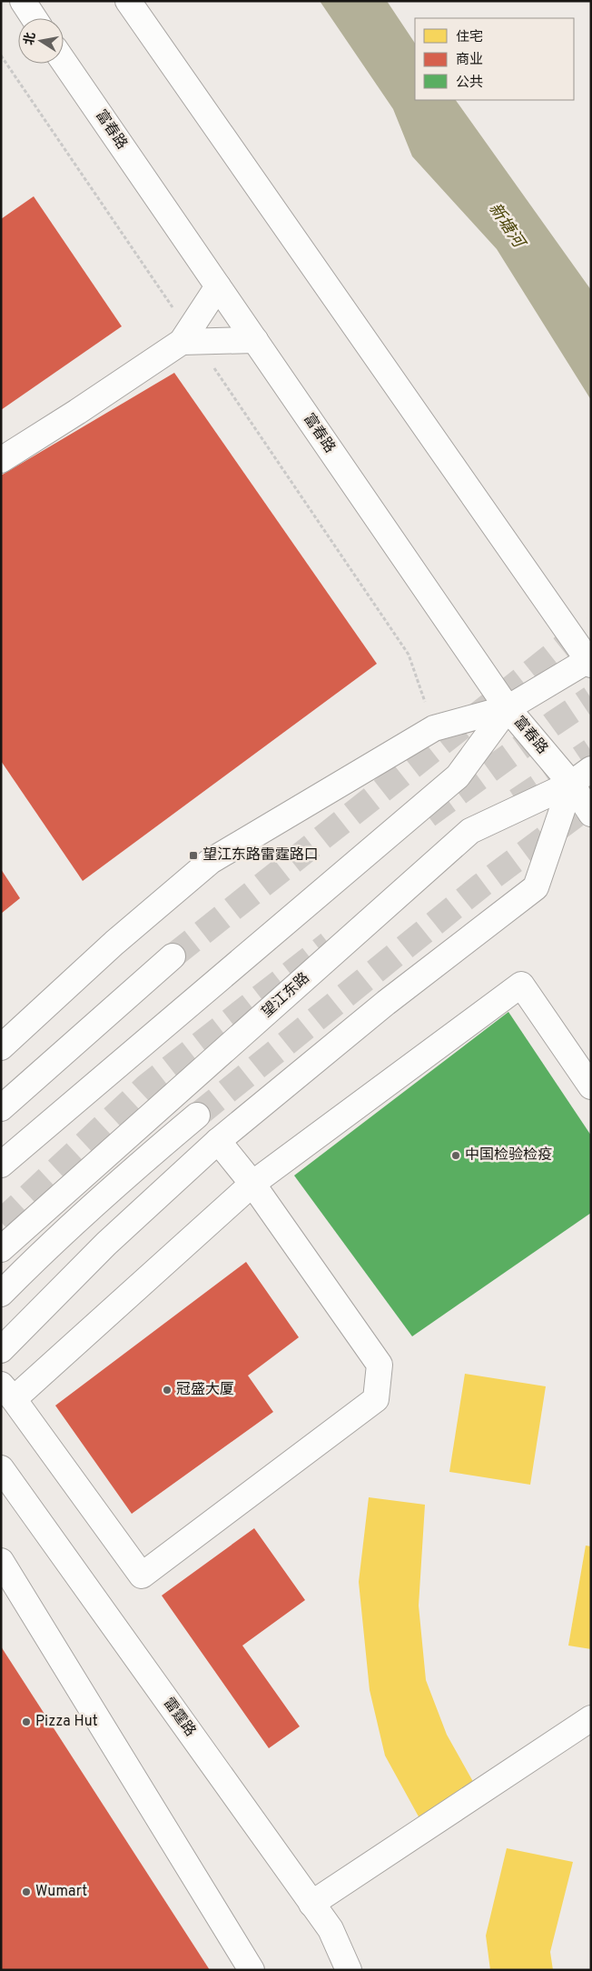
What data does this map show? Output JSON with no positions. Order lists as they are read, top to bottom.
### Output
{
  "streets": {
    "main road": ["富春路", "望江东路", "雷霆路"]
  },
  "crossings": [
    ["富春路", "望江东路"]
  ],
  "water": ["新塘河"],
  "places": {
    "transit": ["望江东路雷霆路口"],
    "other": [
      "中国检验检疫",
      "冠盛大厦",
      "Pizza Hut",
      "Wumart"
    ]
  },
  "legend": ["住宅", "商业", "公共"],
  "north": "left"
}
